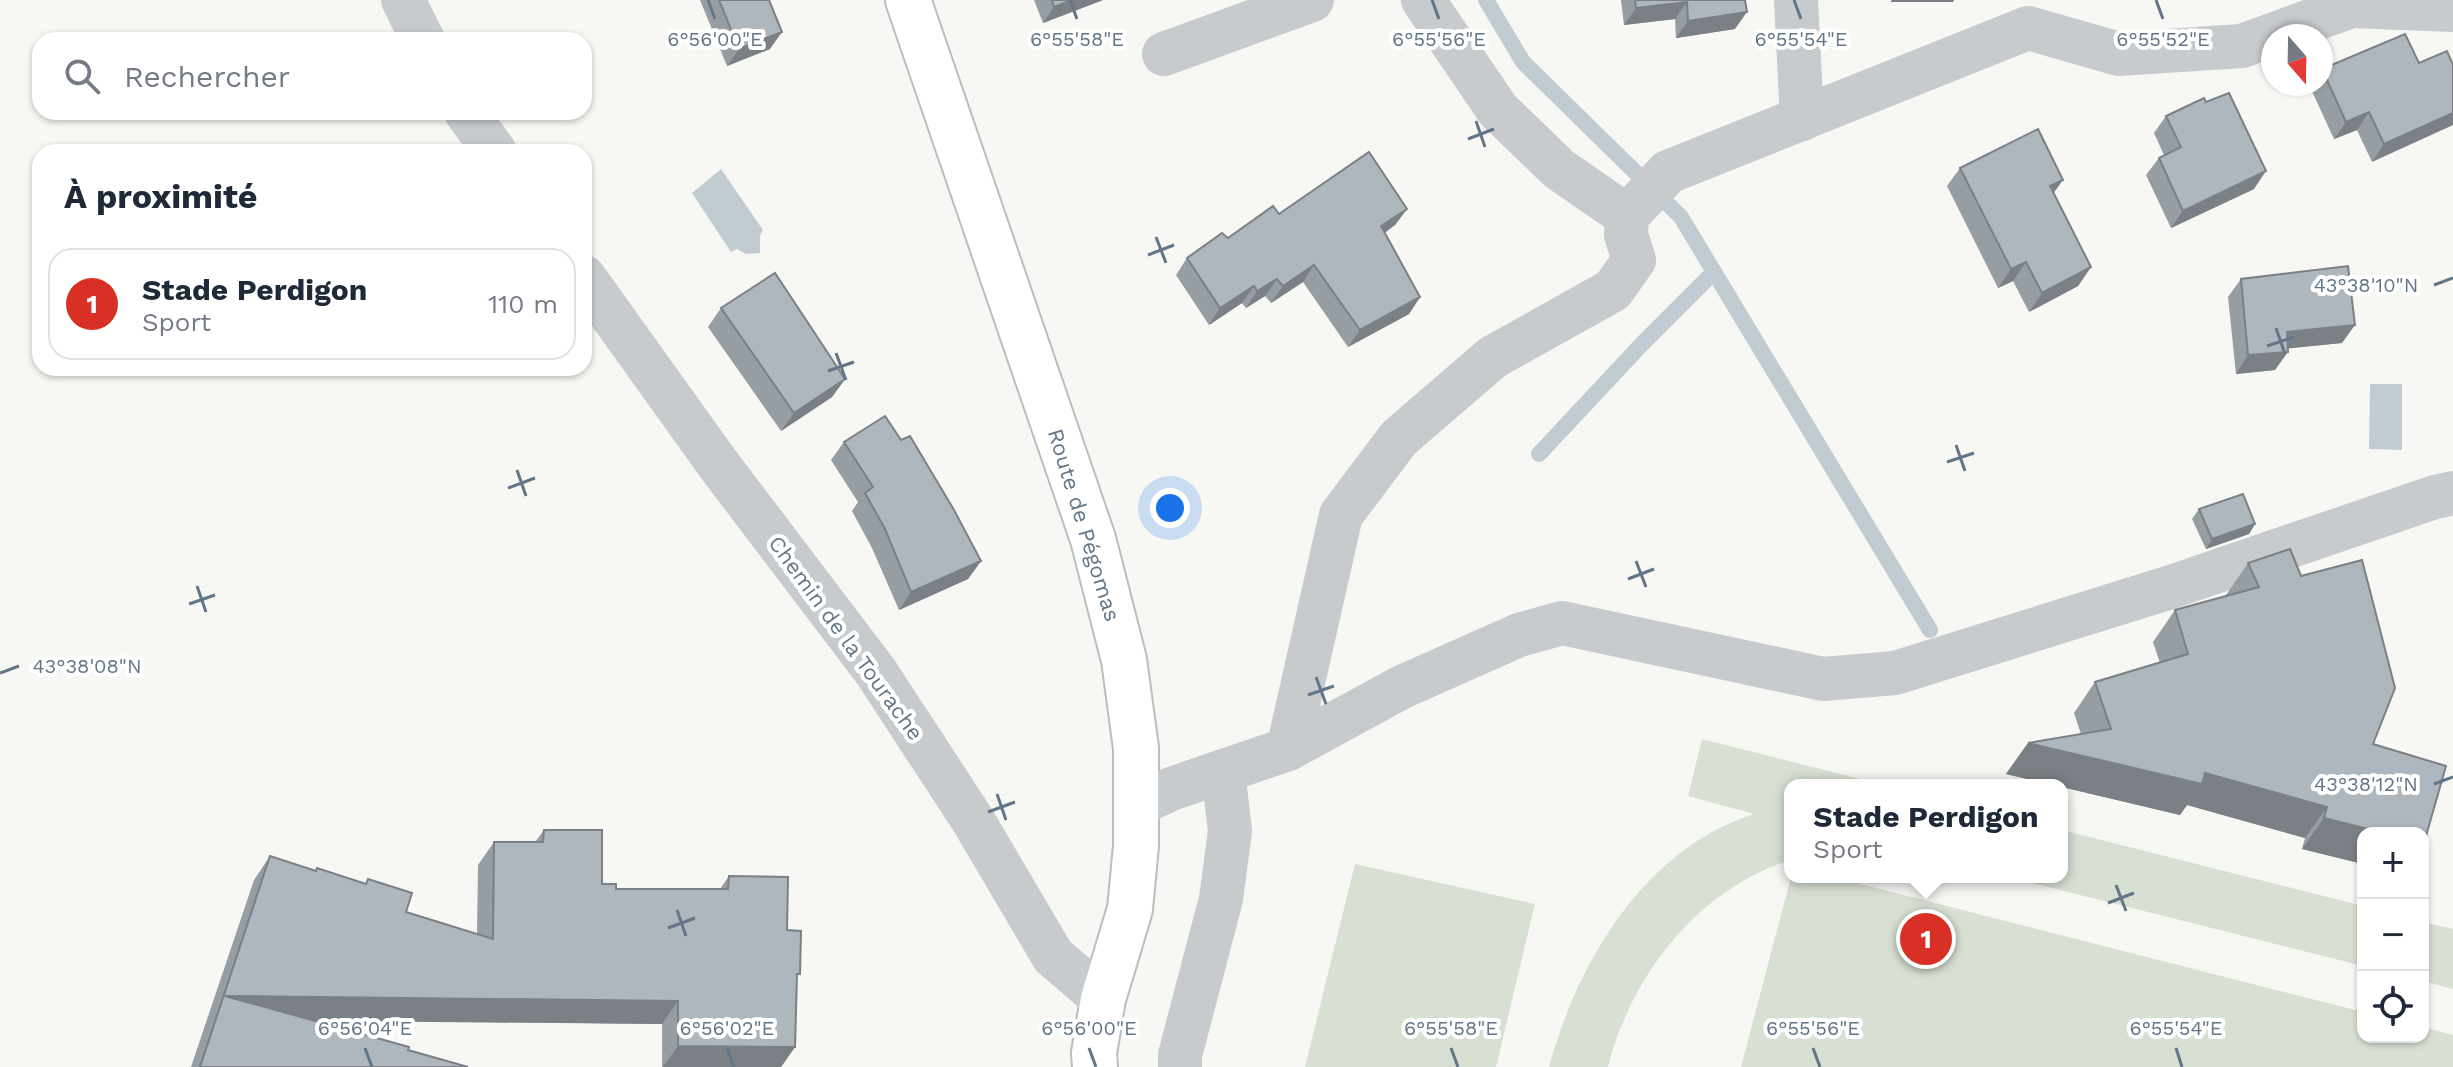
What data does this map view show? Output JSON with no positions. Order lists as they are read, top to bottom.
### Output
{
  "streets": {
    "main road": ["Route de Pégomas"],
    "street": ["Chemin de la Tourache"]
  },
  "crossings": [
    ["Route de Pégomas", "Chemin de la Tourache"]
  ],
  "north": "bottom",
  "page": {
    "search": "Rechercher",
    "heading": "À proximité",
    "list": [
      {
        "mark": "1",
        "name": "Stade Perdigon",
        "note": "Sport",
        "value": "110 m"
      }
    ],
    "popup": ["Stade Perdigon", "Sport"],
    "map_buttons": ["+", "−"],
    "pins": "1"
  },
  "coordinates": [
    "6°56'00\"E",
    "6°55'58\"E",
    "6°55'56\"E",
    "6°55'52\"E",
    "6°55'54\"E",
    "43°38'10\"N",
    "43°38'08\"N",
    "43°38'12\"N",
    "6°56'04\"E",
    "6°56'02\"E"
  ]
}
